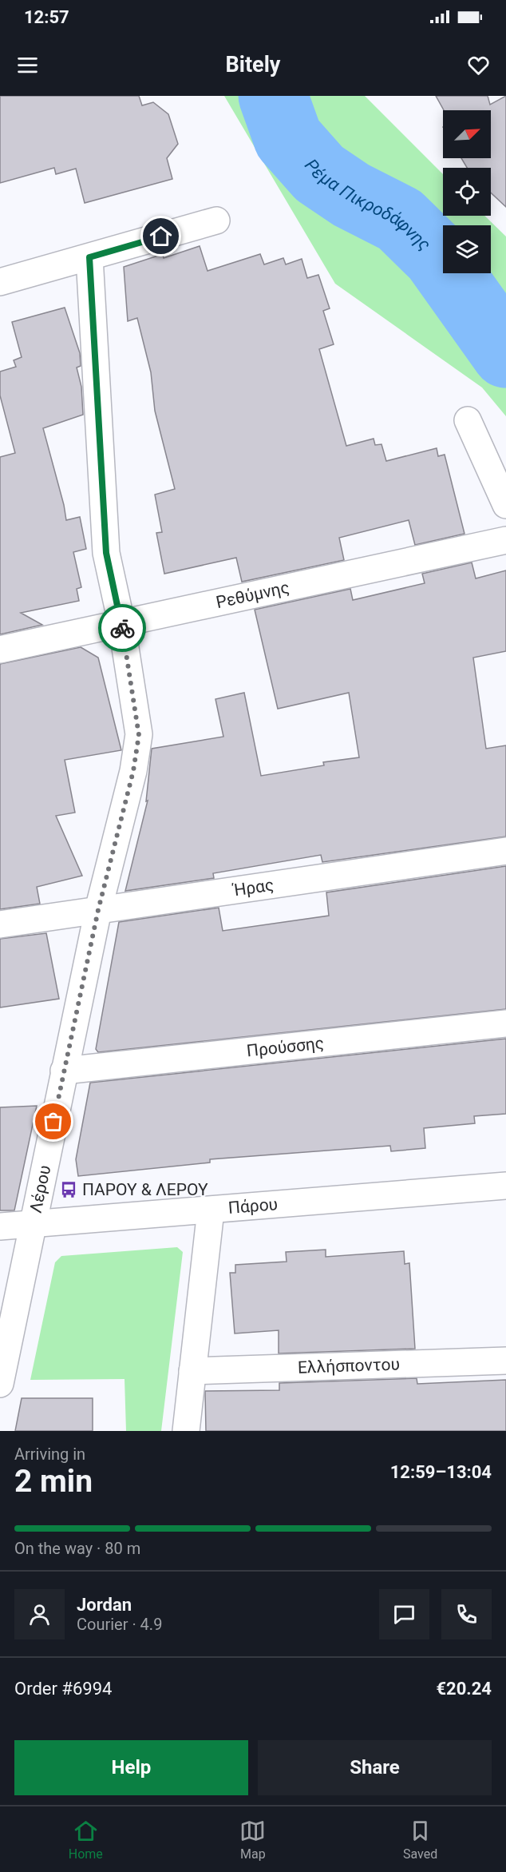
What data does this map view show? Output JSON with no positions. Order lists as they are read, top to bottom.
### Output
{
  "streets": {
    "street": [
      "Ρεθύμνης",
      "Ήρας",
      "Προύσσης",
      "Λέρου",
      "Πάρου",
      "Ελλήσποντου"
    ]
  },
  "crossings": [
    ["Ρεθύμνης", "Λέρου"],
    ["Ήρας", "Λέρου"],
    ["Προύσσης", "Λέρου"],
    ["Λέρου", "Πάρου"]
  ],
  "water": ["Ρέμα Πικροδάφνης"],
  "places": {
    "bus stop": ["ΠΑΡΟΥ & ΛΕΡΟΥ"]
  },
  "north": "top right",
  "page": {
    "status": "12:57",
    "header": "Bitely",
    "heading": ["2 min", "Arriving in", "12:59–13:04"],
    "panel": [
      "Jordan",
      "Courier · 4.9",
      "Order #6994",
      "€20.24"
    ],
    "bar": "On the way · 80 m",
    "buttons": ["Help", "Share"],
    "tabs": ["Home", "Map", "Saved"]
  }
}
